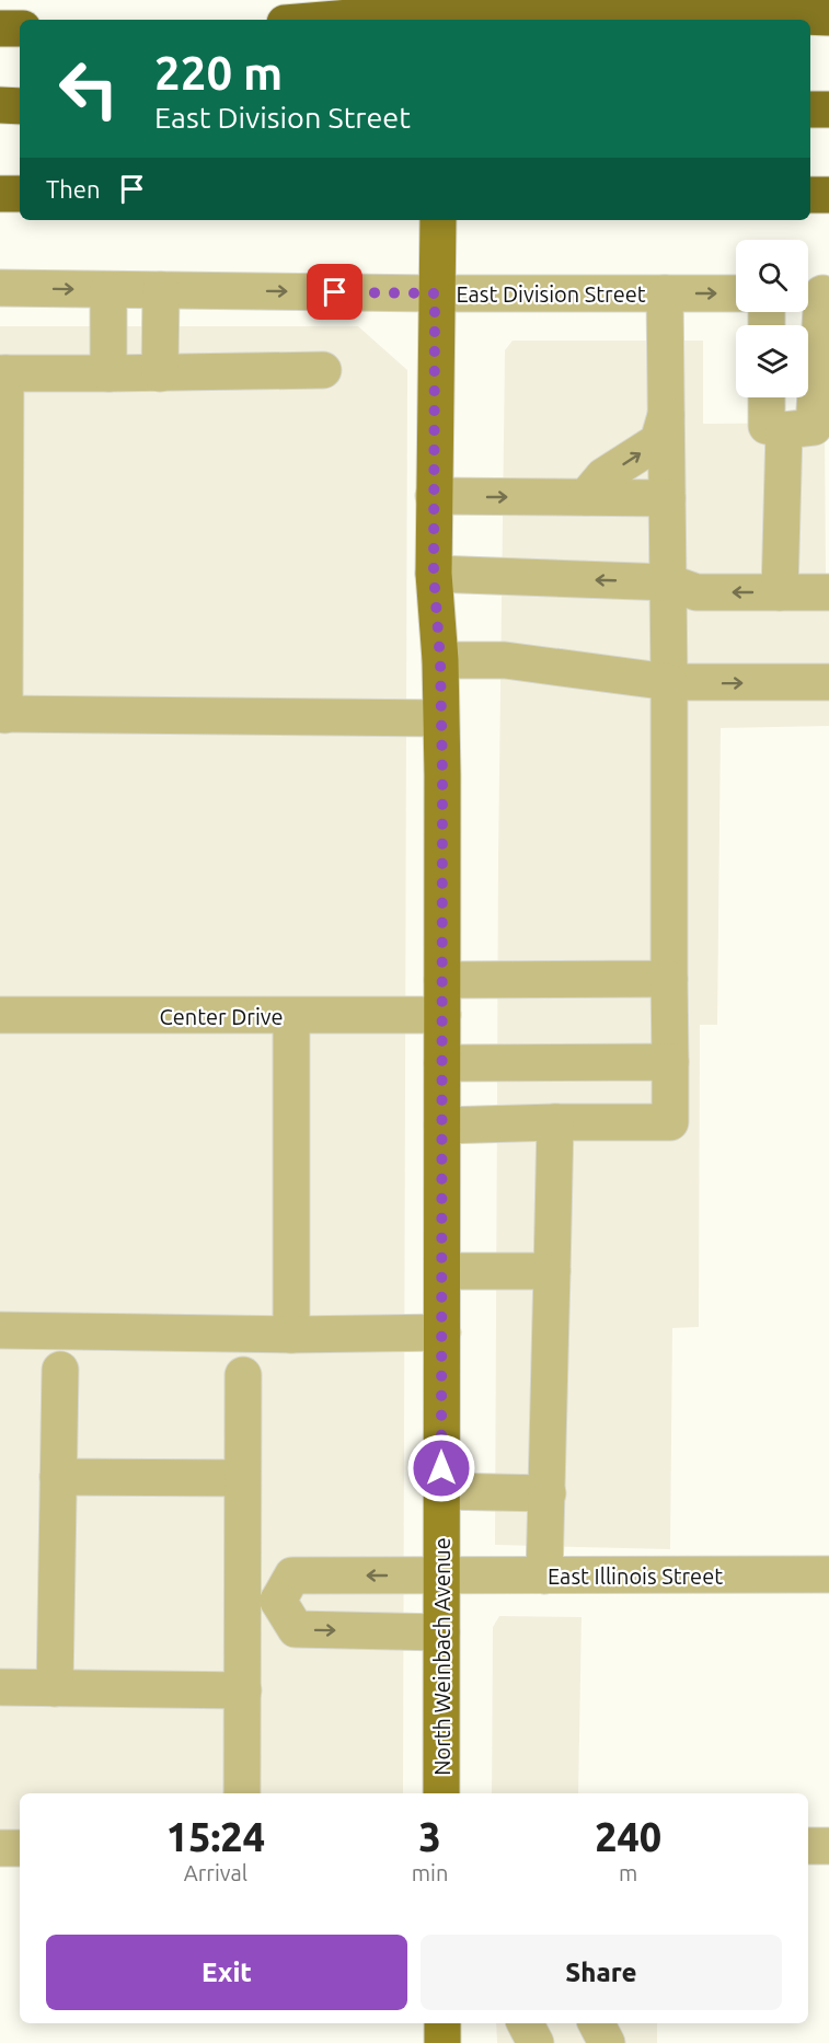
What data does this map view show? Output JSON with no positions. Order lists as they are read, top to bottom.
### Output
{
  "streets": {
    "main road": ["North Weinbach Avenue"],
    "street": ["East Division Street", "Center Drive", "East Illinois Street"]
  },
  "crossings": [
    ["East Division Street", "North Weinbach Avenue"],
    ["Center Drive", "North Weinbach Avenue"],
    ["East Illinois Street", "North Weinbach Avenue"]
  ],
  "page": {
    "turn": ["220 m", "East Division Street"],
    "then": "Then",
    "eta": [
      "15:24",
      "Arrival",
      "3",
      "min",
      "240",
      "m"
    ],
    "buttons": ["Exit", "Share"]
  }
}
